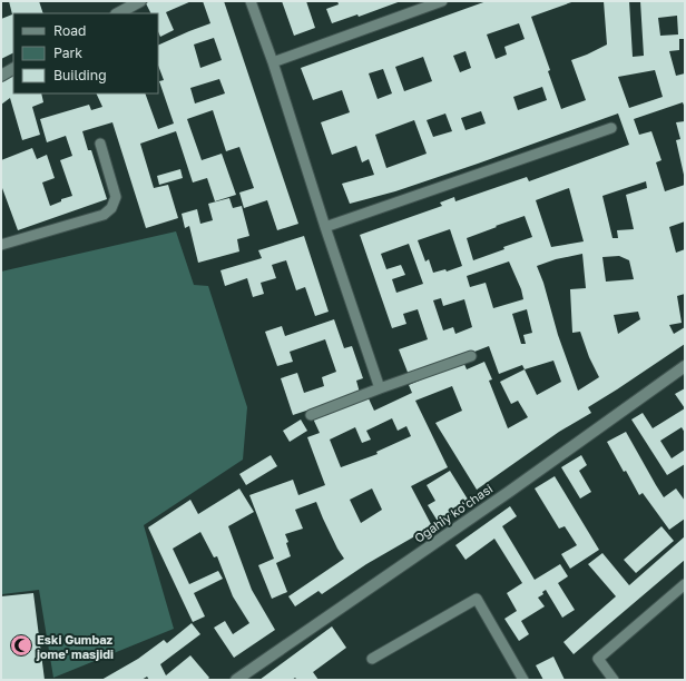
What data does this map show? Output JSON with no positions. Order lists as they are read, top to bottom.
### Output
{
  "streets": {
    "street": ["Ogahiy koʻchasi"]
  },
  "places": {
    "mosque": ["Eski Gumbaz jome' masjidi"]
  },
  "legend": ["Road", "Park", "Building"]
}
